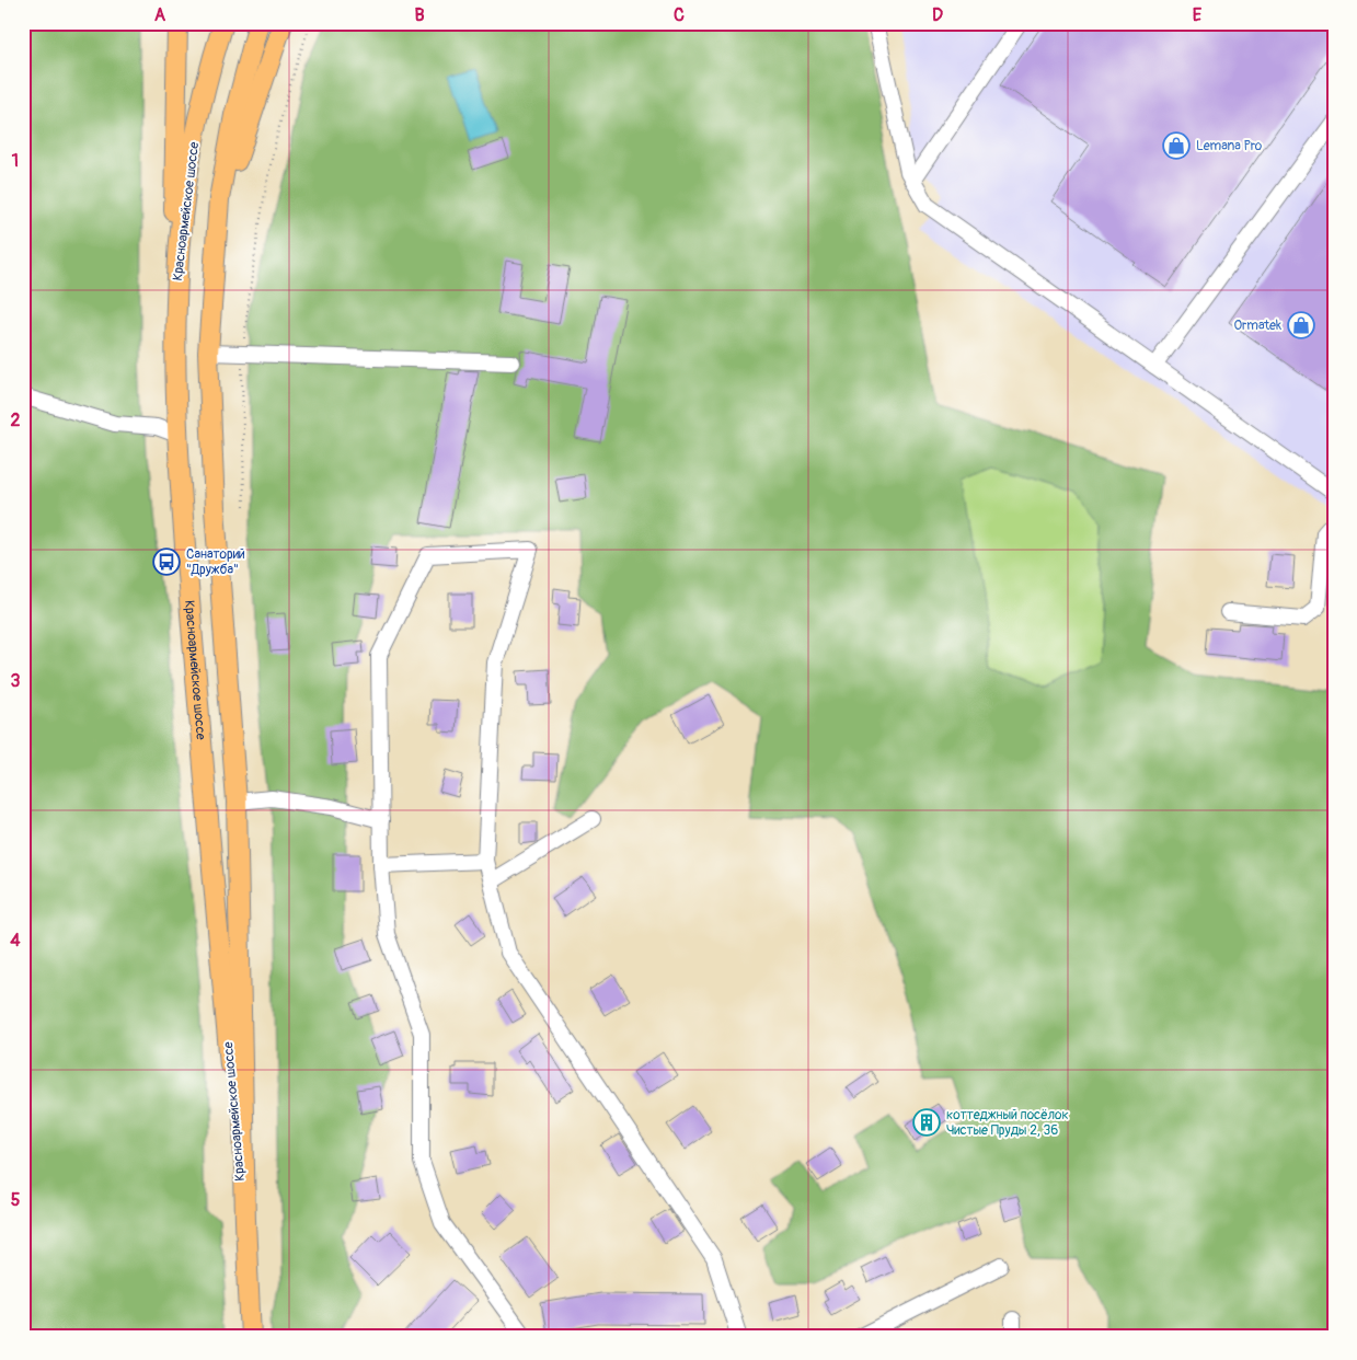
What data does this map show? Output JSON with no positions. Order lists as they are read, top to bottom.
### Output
{
  "streets": {
    "main road": ["Красноармейское шоссе"]
  },
  "places": {
    "shop": ["Lemana Pro", "Ormatek"],
    "bus stop": ["Санаторий \"Дружба\""],
    "building": ["коттеджный посёлок Чистые Пруды 2, 36"]
  },
  "grid": {
    "columns": [
      "A",
      "B",
      "C",
      "D",
      "E"
    ],
    "rows": [
      "1",
      "2",
      "3",
      "4",
      "5"
    ]
  }
}
